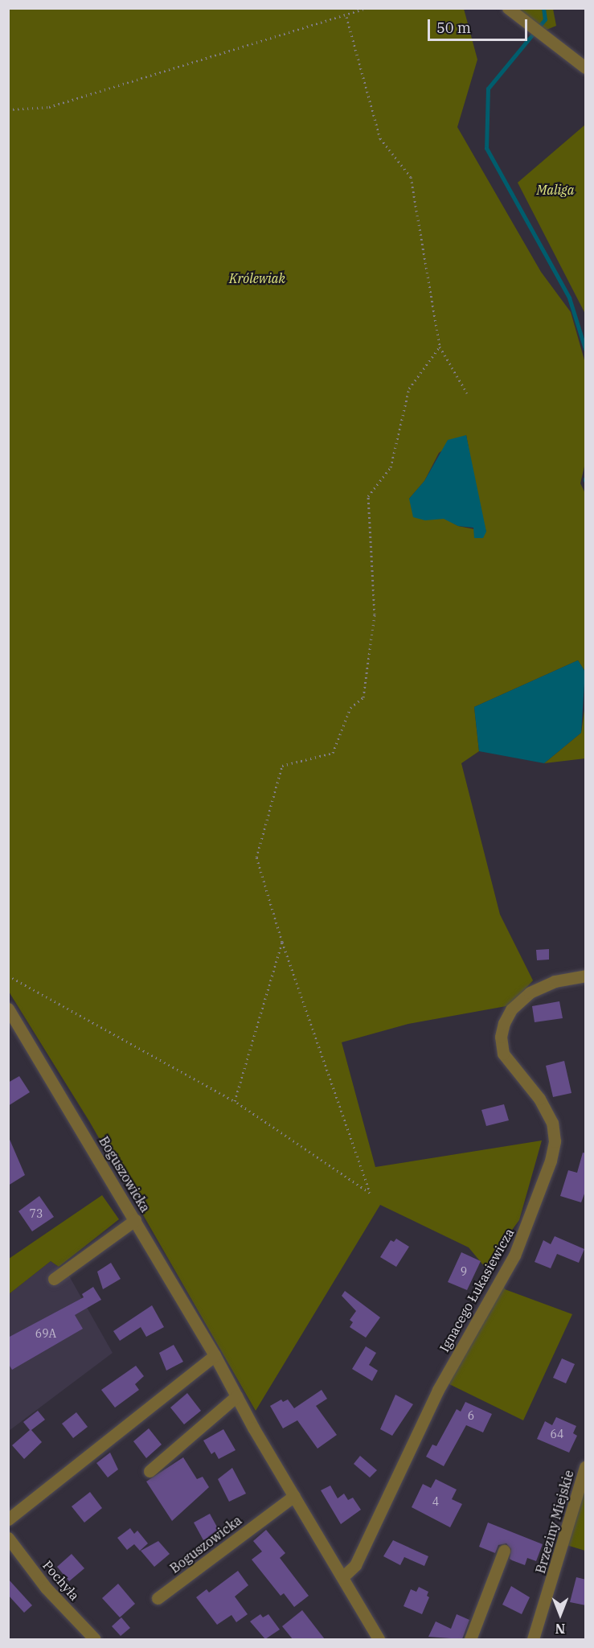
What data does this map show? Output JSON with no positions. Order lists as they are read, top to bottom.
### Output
{
  "streets": {
    "street": [
      "Boguszowicka",
      "Ignacego Łukasiewicza",
      "Brzeziny Miejskie",
      "Pochyła"
    ]
  },
  "crossings": [
    ["Boguszowicka", "Ignacego Łukasiewicza"]
  ],
  "parks": ["Maliga", "Królewiak"],
  "house_numbers": [
    "73",
    "9",
    "69A",
    "6",
    "64",
    "4"
  ],
  "scale_bar": "50 m",
  "north": "bottom"
}
